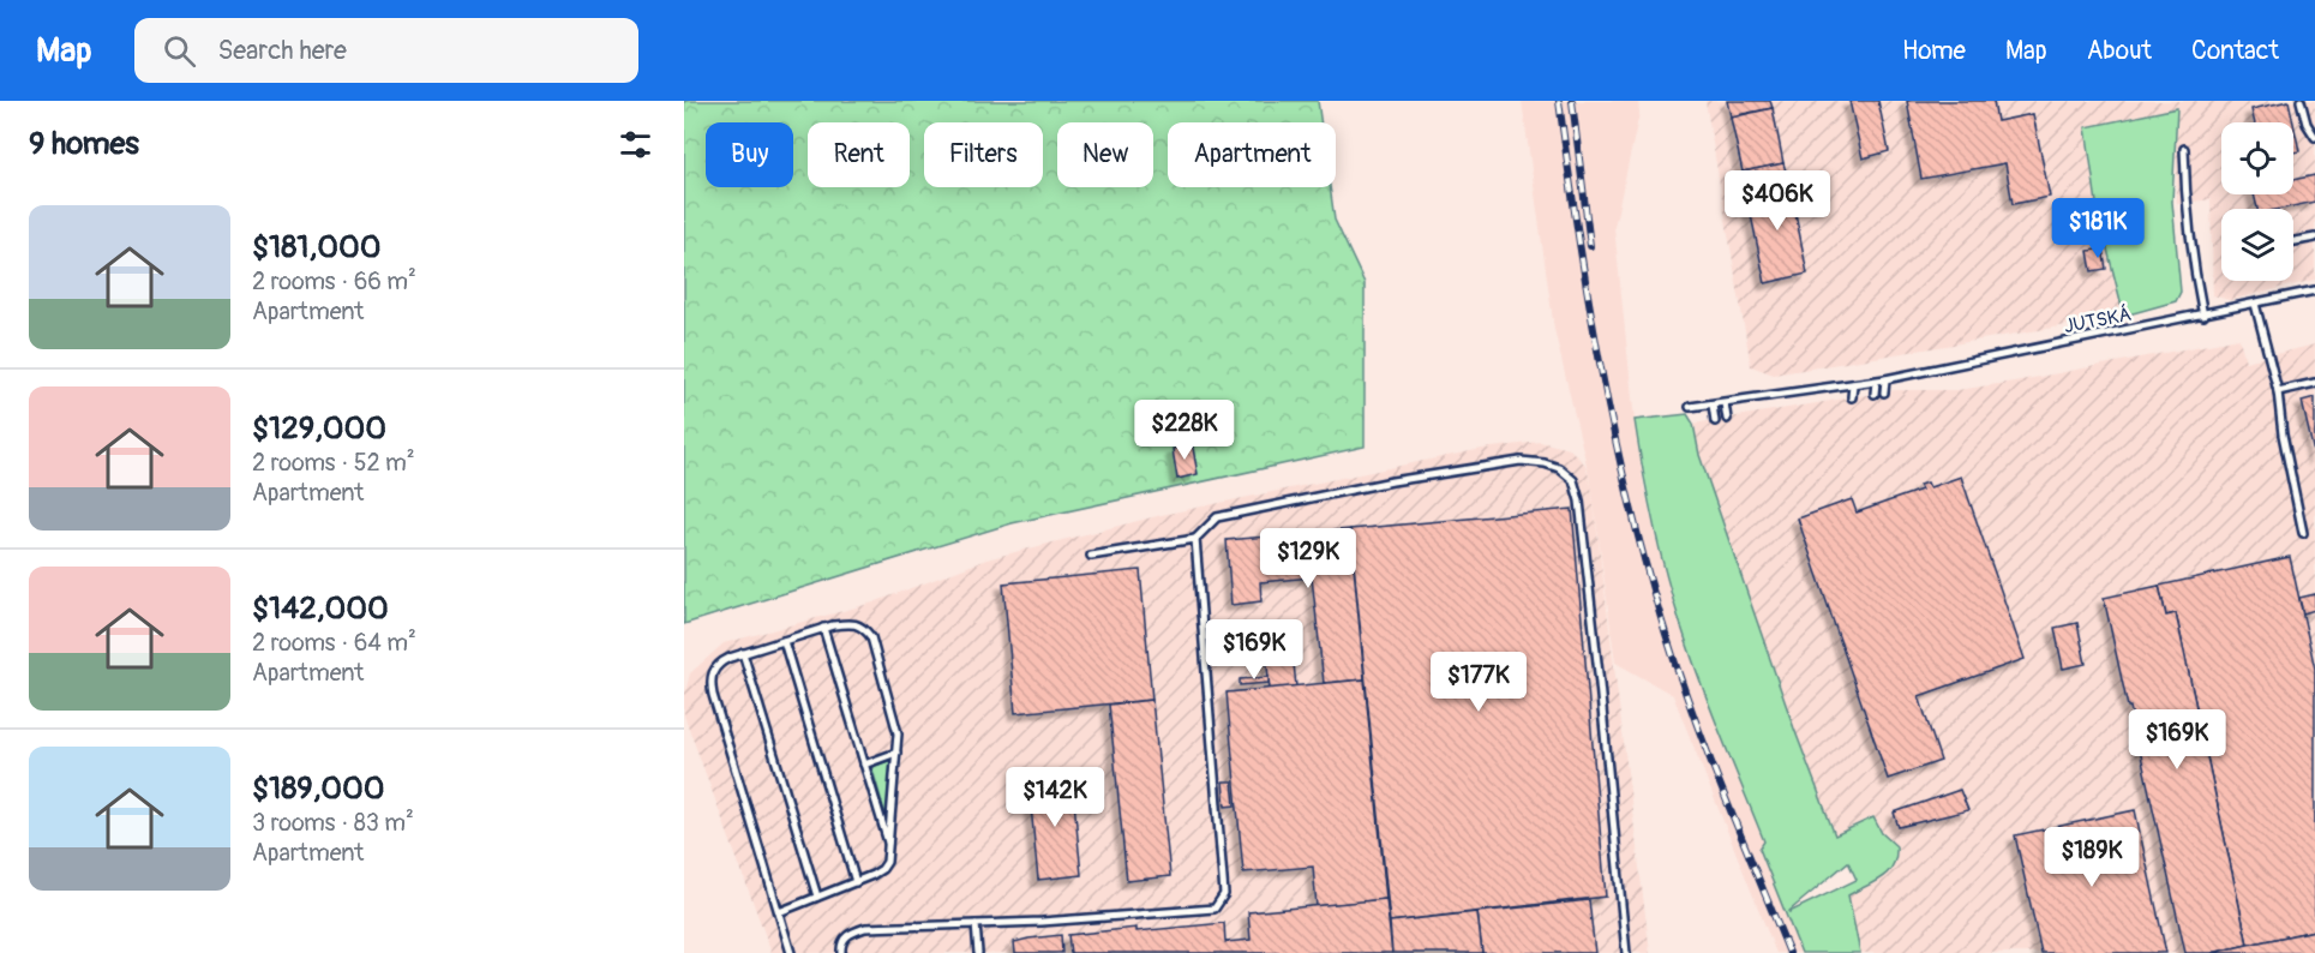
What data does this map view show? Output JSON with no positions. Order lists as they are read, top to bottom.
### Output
{
  "streets": {
    "lane": ["JUTSKÁ"]
  },
  "page": {
    "header": "Map",
    "search": "Search here",
    "nav": [
      "Home",
      "Map",
      "About",
      "Contact"
    ],
    "heading": "9 homes",
    "chip": [
      "Buy",
      "Rent",
      "Filters",
      "New",
      "Apartment"
    ],
    "price": [
      "$406K",
      "$181K",
      "$228K",
      "$129K",
      "$169K",
      "$177K",
      "$169K",
      "$142K",
      "$189K"
    ],
    "list": [
      {
        "name": "$181,000",
        "note": "2 rooms · 66 m² · Apartment"
      },
      {
        "name": "$129,000",
        "note": "2 rooms · 52 m² · Apartment"
      },
      {
        "name": "$142,000",
        "note": "2 rooms · 64 m² · Apartment"
      },
      {
        "name": "$189,000",
        "note": "3 rooms · 83 m² · Apartment"
      }
    ]
  }
}
